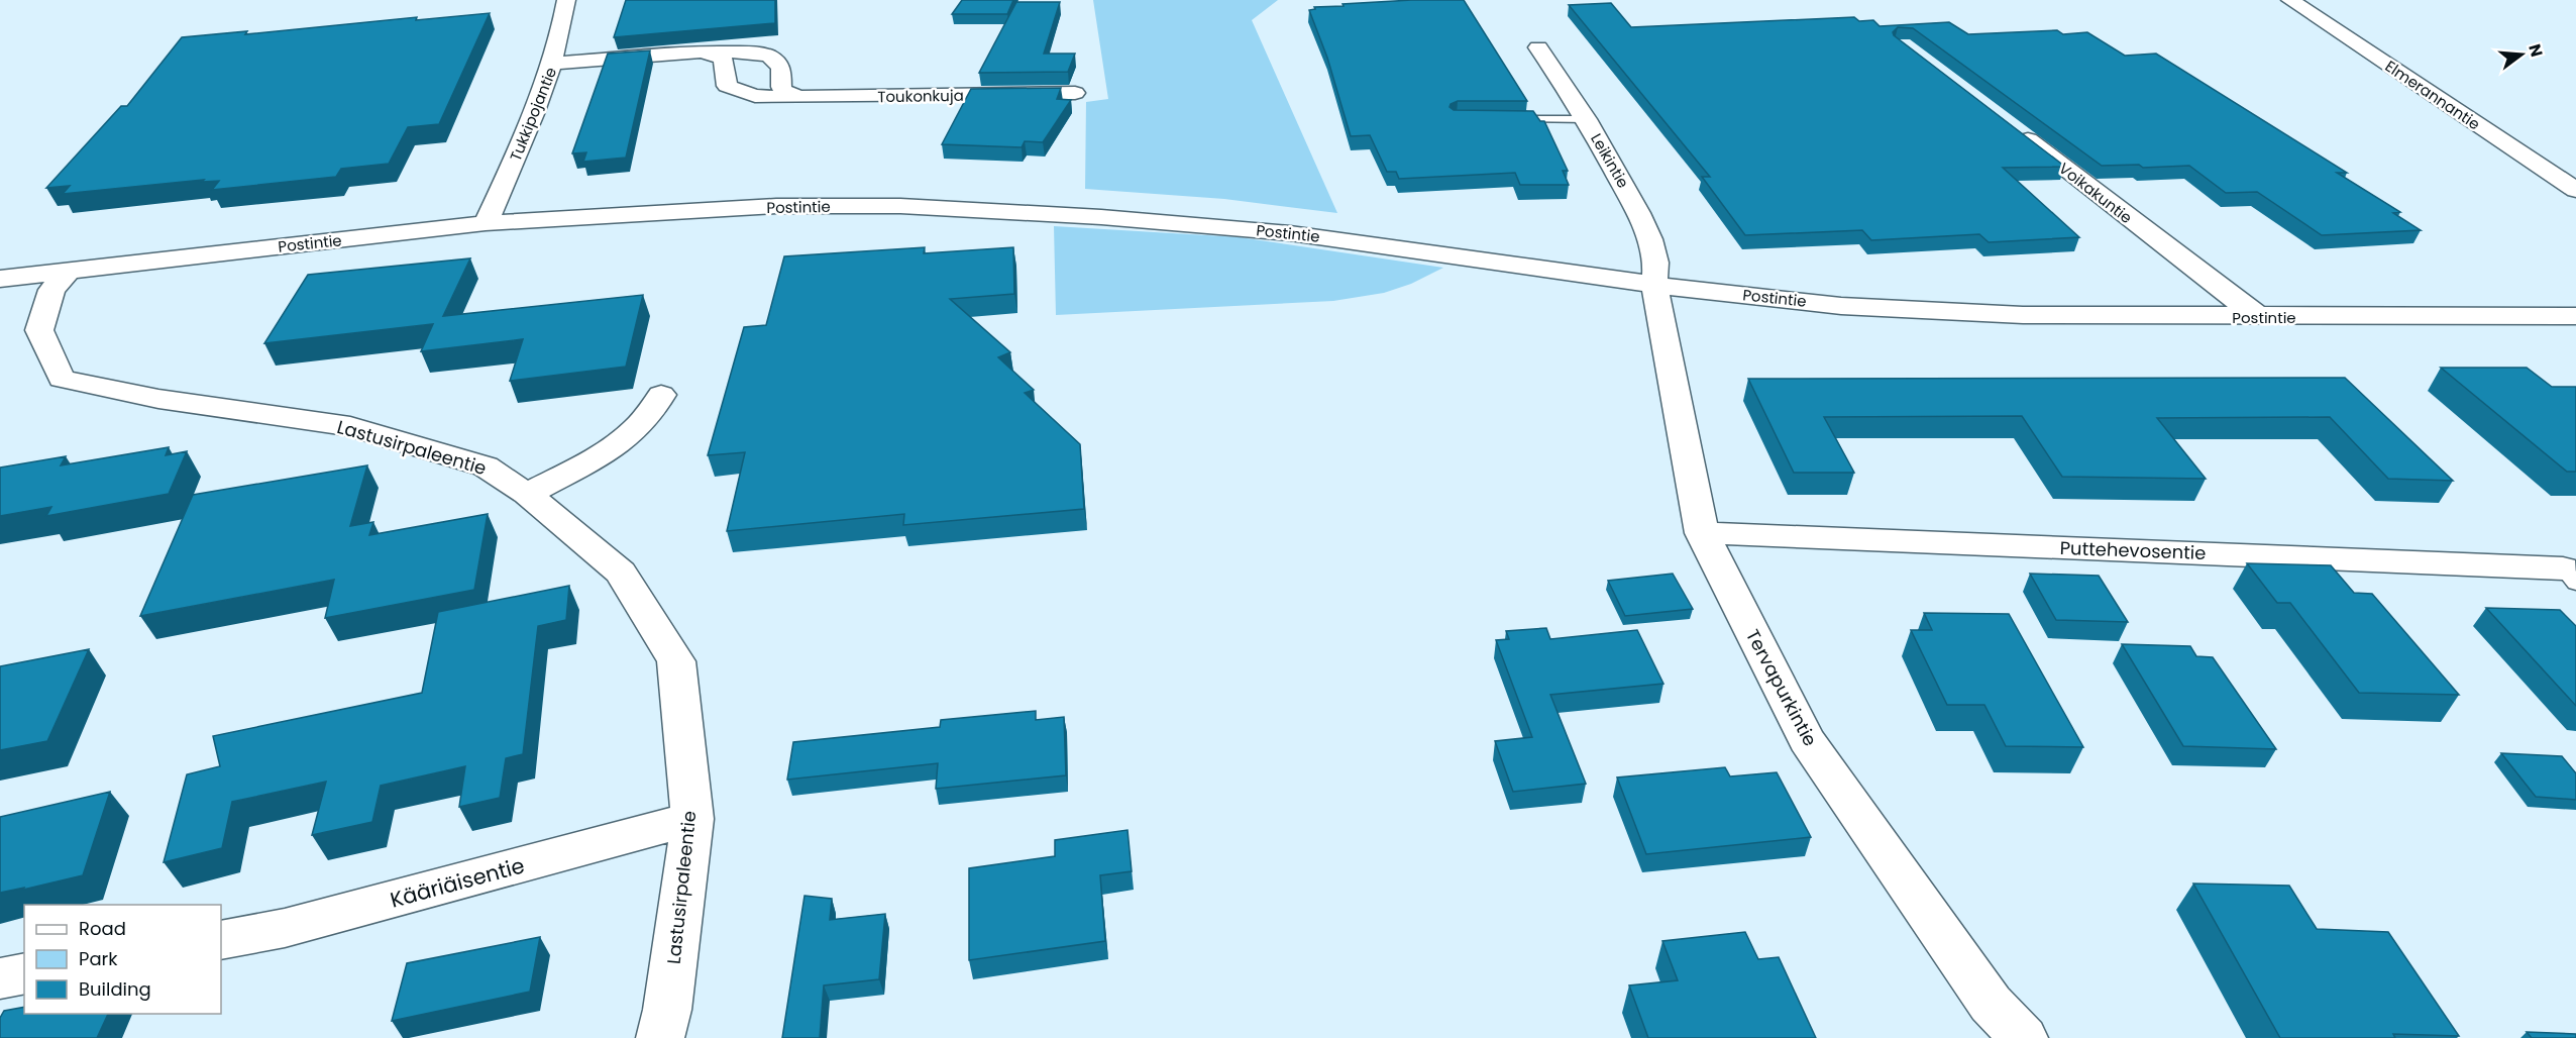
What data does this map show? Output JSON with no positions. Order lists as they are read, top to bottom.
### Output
{
  "streets": {
    "street": [
      "Elmerannantie",
      "Toukonkuja",
      "Tukkipojantie",
      "Leikintie",
      "Voikakuntie",
      "Postintie",
      "Lastusirpaleentie",
      "Puttehevosentie",
      "Tervapurkintie",
      "Kääriäisentie"
    ]
  },
  "crossings": [
    ["Tukkipojantie", "Postintie"],
    ["Leikintie", "Postintie"],
    ["Leikintie", "Tervapurkintie"],
    ["Voikakuntie", "Postintie"],
    ["Postintie", "Lastusirpaleentie"],
    ["Postintie", "Tervapurkintie"],
    ["Lastusirpaleentie", "Kääriäisentie"],
    ["Puttehevosentie", "Tervapurkintie"]
  ],
  "legend": ["Road", "Park", "Building"],
  "north": "right"
}
